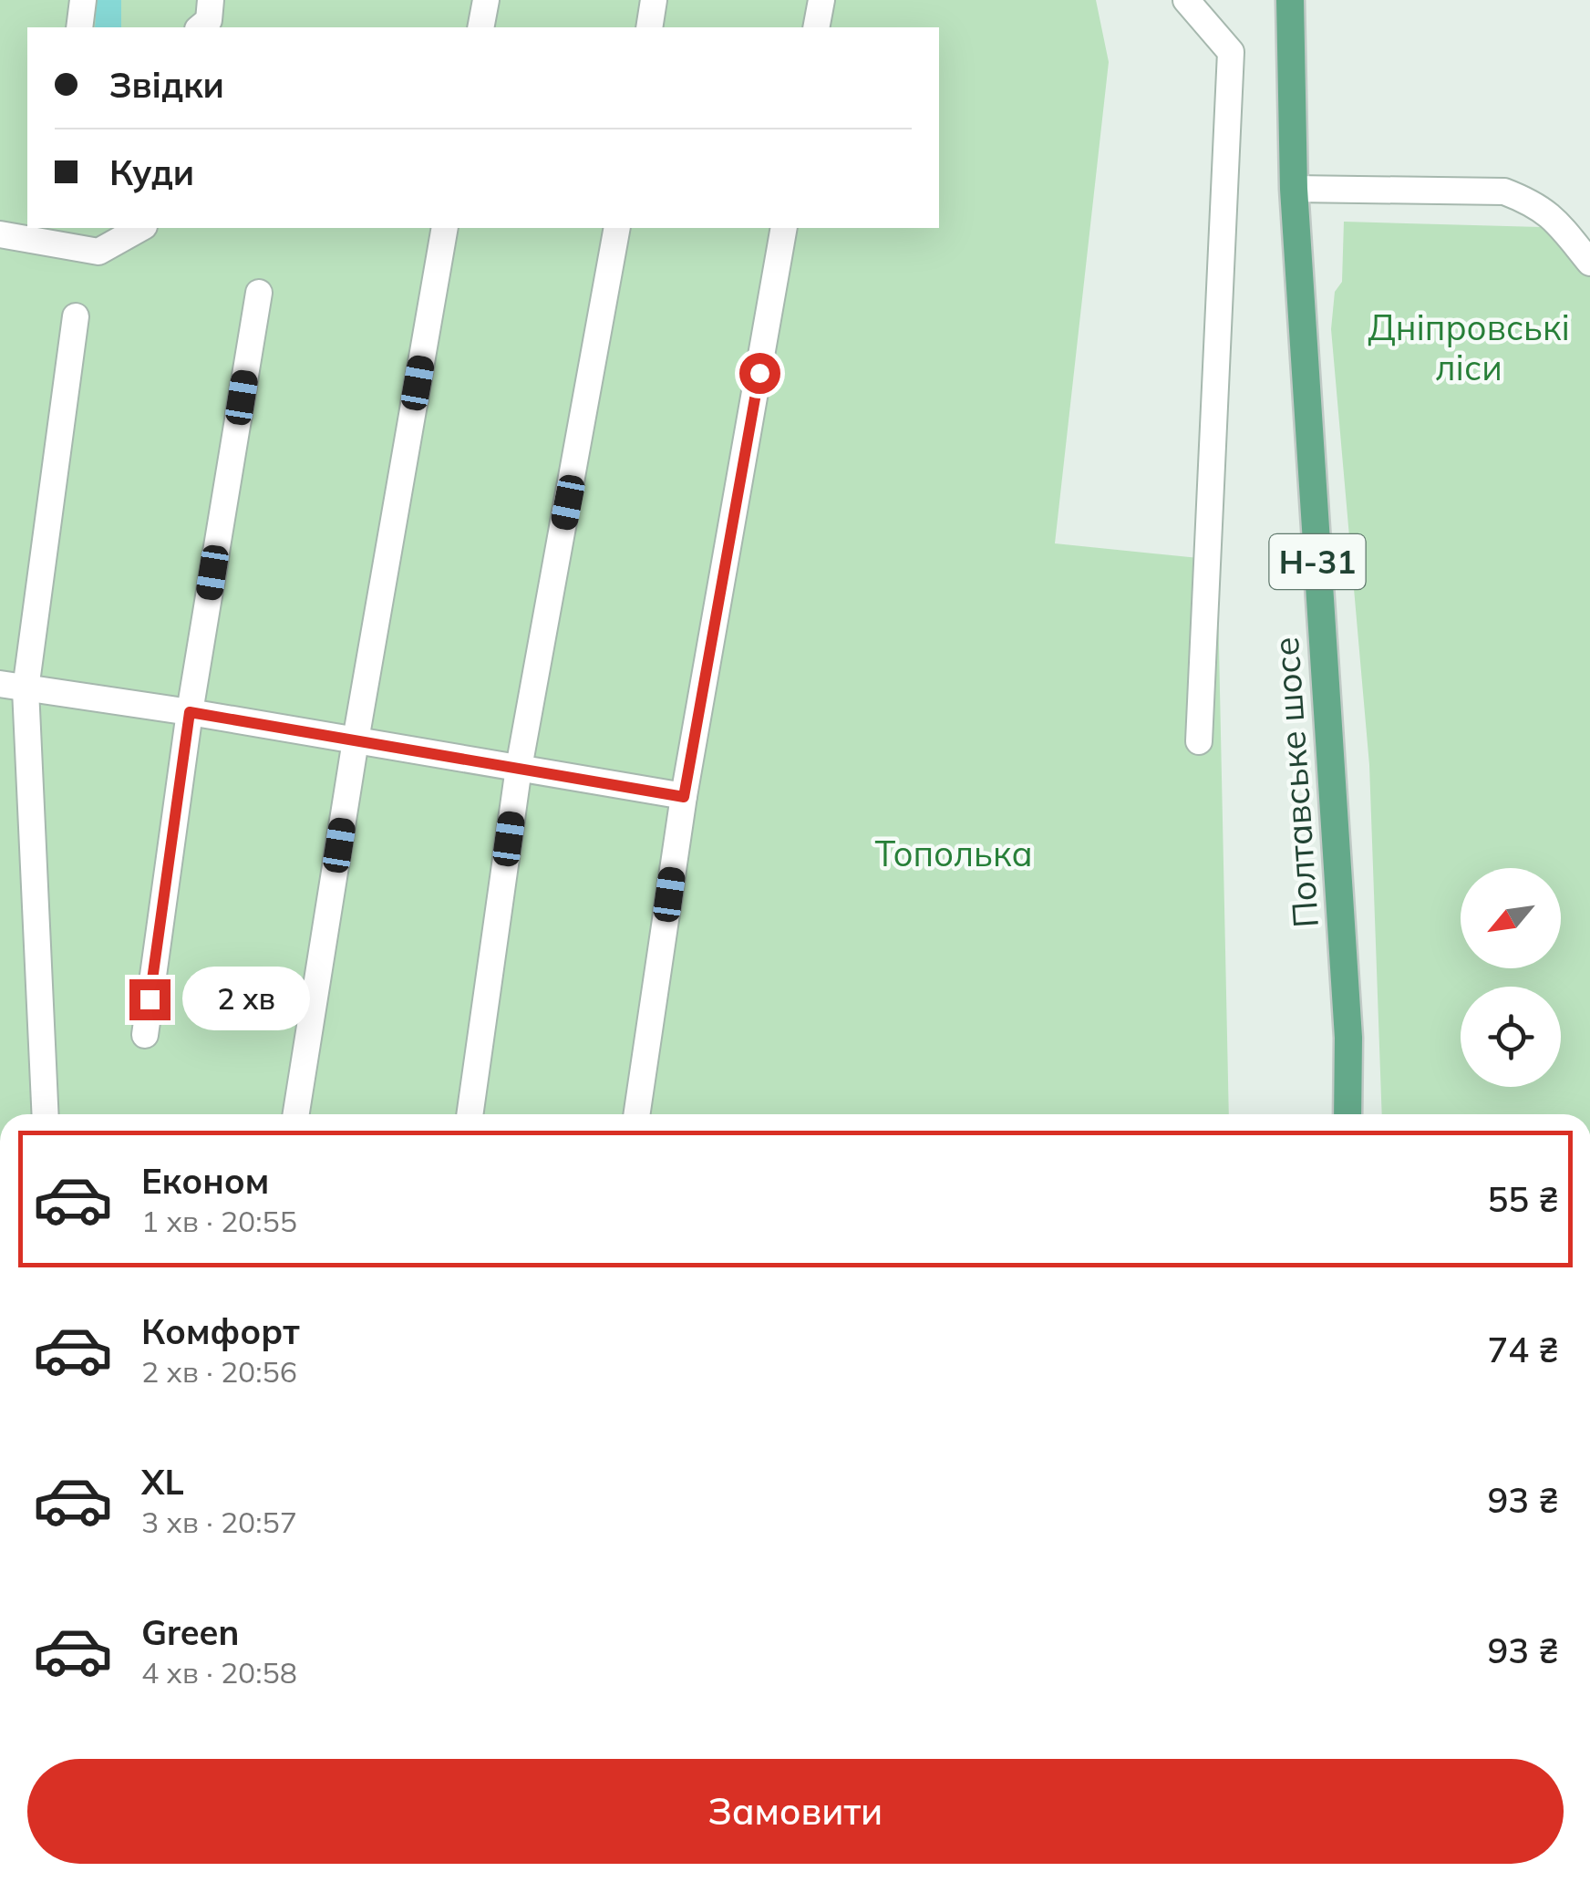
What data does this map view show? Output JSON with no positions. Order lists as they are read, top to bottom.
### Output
{
  "streets": {
    "main road": ["Н-31", "Полтавське шосе"]
  },
  "parks": ["Дніпровські ліси", "Тополька"],
  "north": "bottom left",
  "page": {
    "banner": ["Звідки", "Куди"],
    "bubble": "2 хв",
    "list": [
      {
        "name": "Економ",
        "note": "1 хв · 20:55",
        "value": "55 ₴"
      },
      {
        "name": "Комфорт",
        "note": "2 хв · 20:56",
        "value": "74 ₴"
      },
      {
        "name": "XL",
        "note": "3 хв · 20:57",
        "value": "93 ₴"
      },
      {
        "name": "Green",
        "note": "4 хв · 20:58",
        "value": "93 ₴"
      }
    ],
    "buttons": "Замовити"
  }
}
